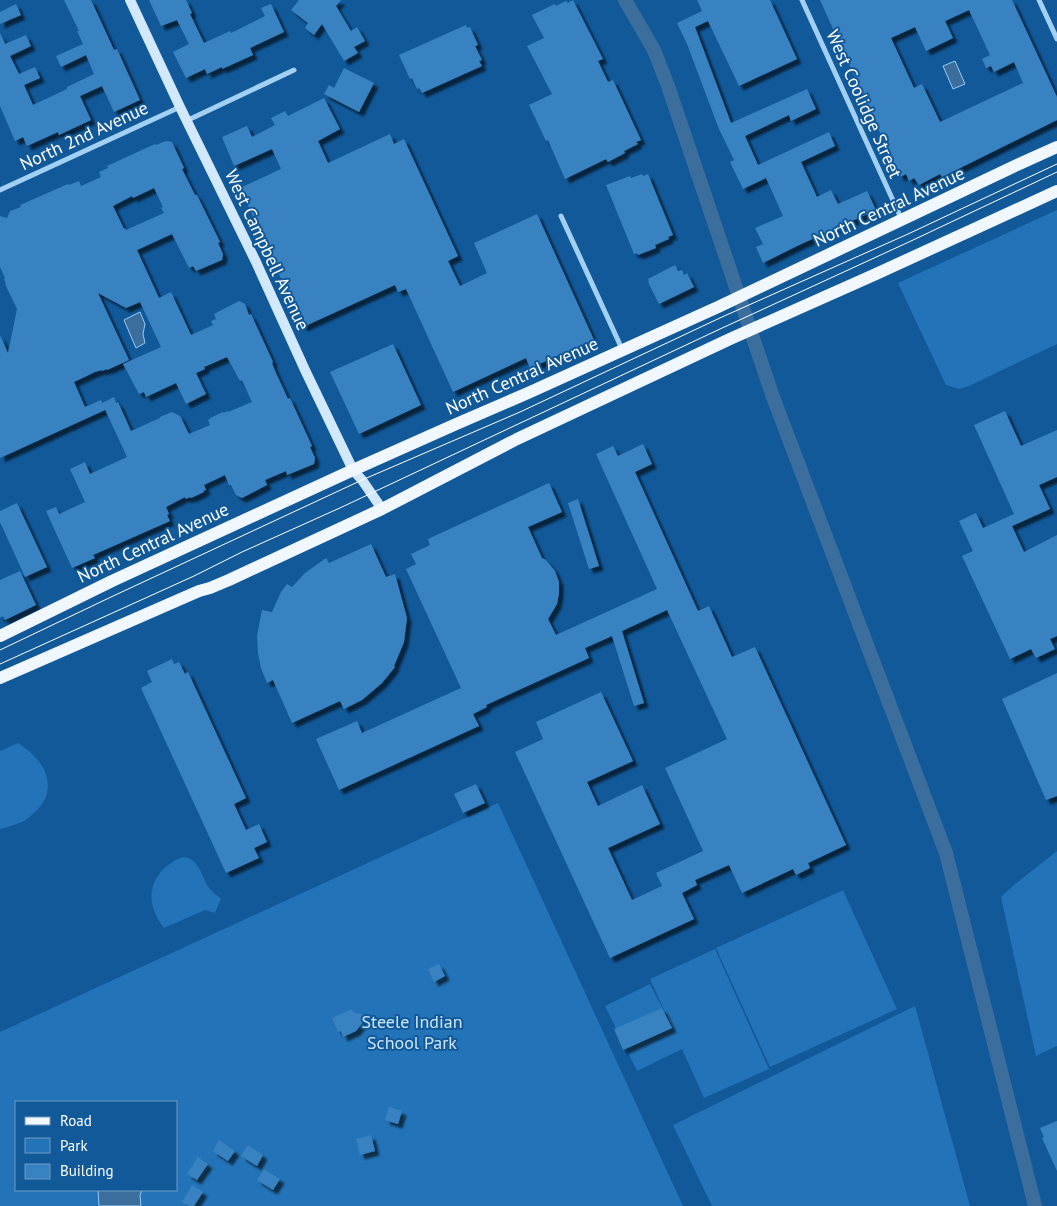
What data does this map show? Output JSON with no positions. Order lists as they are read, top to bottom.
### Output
{
  "streets": {
    "main road": ["North Central Avenue"],
    "street": ["West Coolidge Street", "North 2nd Avenue", "West Campbell Avenue"]
  },
  "crossings": [
    ["West Coolidge Street", "North Central Avenue"],
    ["North 2nd Avenue", "West Campbell Avenue"],
    ["North Central Avenue", "West Campbell Avenue"]
  ],
  "parks": ["Steele Indian School Park"],
  "legend": ["Road", "Park", "Building"]
}
